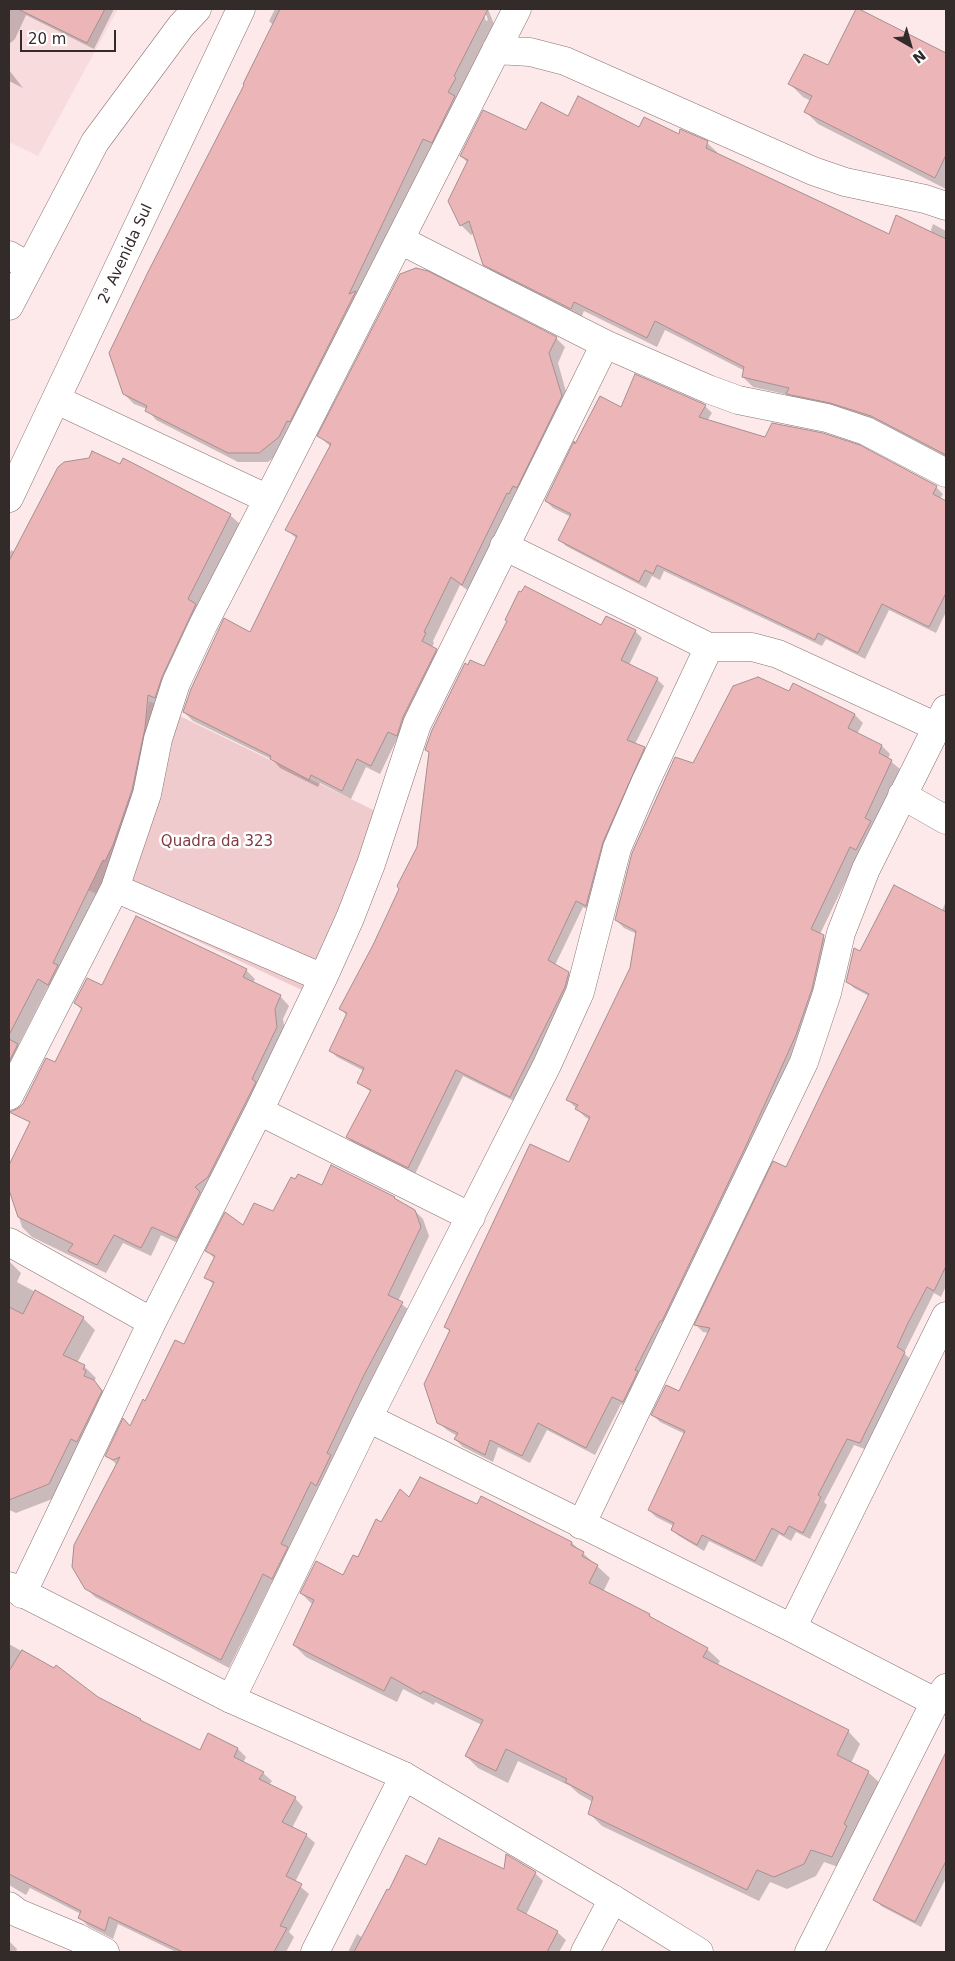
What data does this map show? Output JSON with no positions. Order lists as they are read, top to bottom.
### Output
{
  "streets": {
    "street": ["2ᵃ Avenida Sul"]
  },
  "parks": ["Quadra da 323"],
  "scale_bar": "20 m",
  "north": "bottom right"
}
